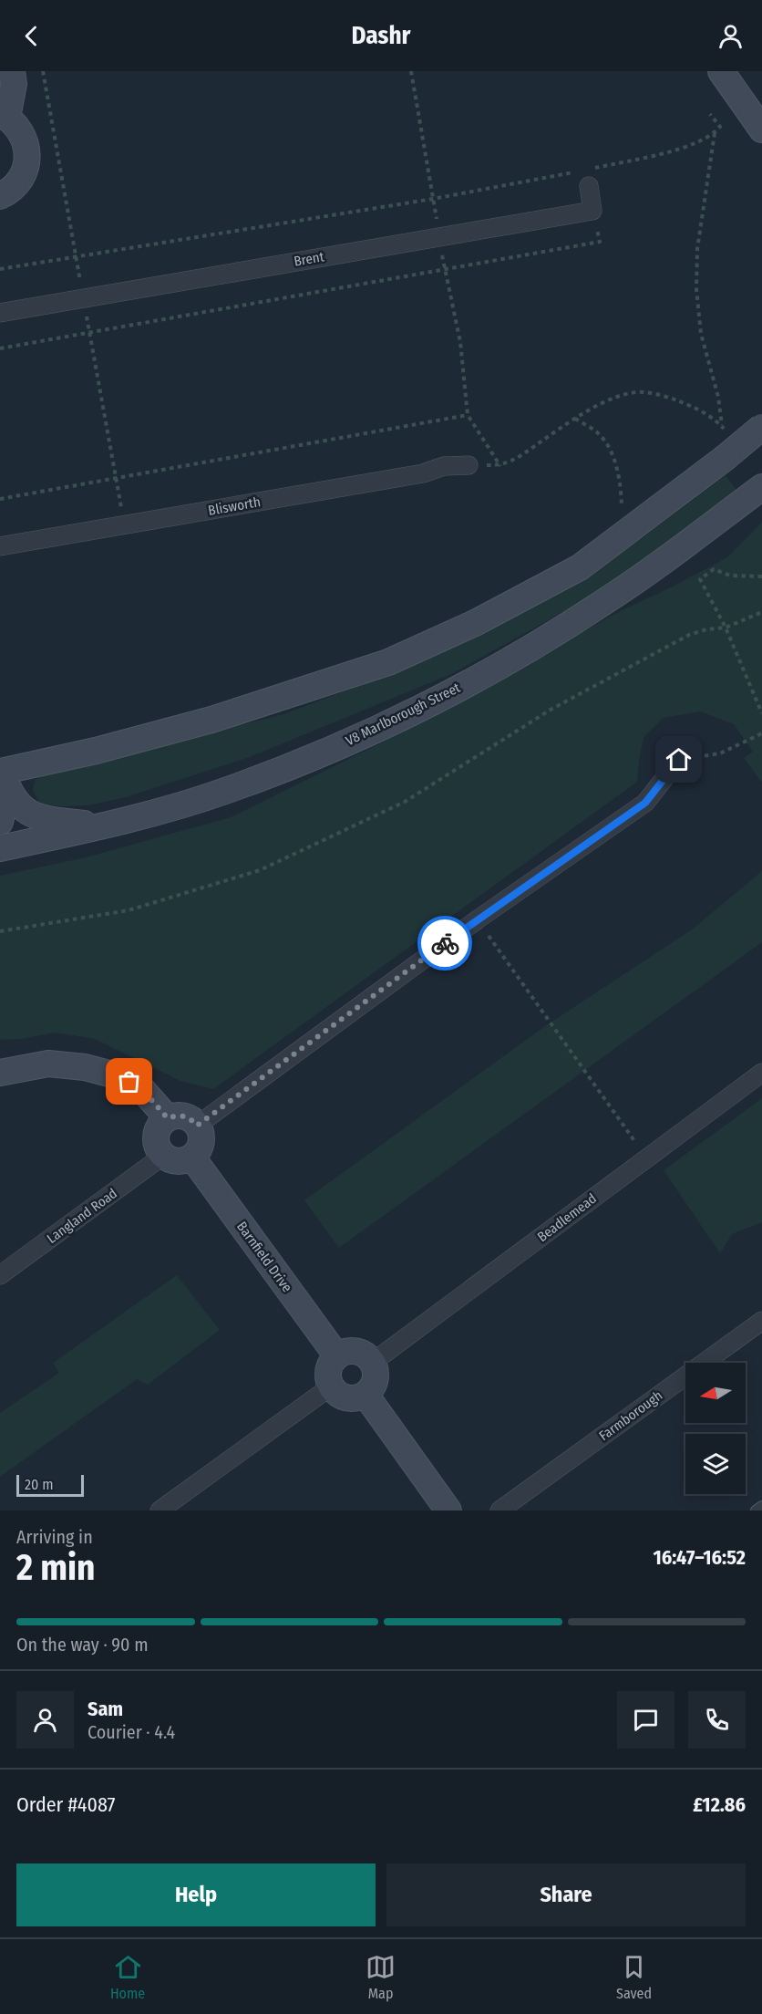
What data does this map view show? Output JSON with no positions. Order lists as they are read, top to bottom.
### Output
{
  "streets": {
    "street": [
      "Brent",
      "Blisworth",
      "V8 Marlborough Street",
      "Langland Road",
      "Beadlemead",
      "Barnfield Drive",
      "Farmborough"
    ]
  },
  "crossings": [
    ["Langland Road", "Barnfield Drive"],
    ["Beadlemead", "Barnfield Drive"]
  ],
  "scale_bar": "20 m",
  "north": "left",
  "page": {
    "header": "Dashr",
    "scale": "20 m",
    "heading": ["2 min", "Arriving in", "16:47–16:52"],
    "panel": [
      "Sam",
      "Courier · 4.4",
      "Order #4087",
      "£12.86"
    ],
    "bar": "On the way · 90 m",
    "buttons": ["Help", "Share"],
    "tabs": ["Home", "Map", "Saved"]
  }
}
